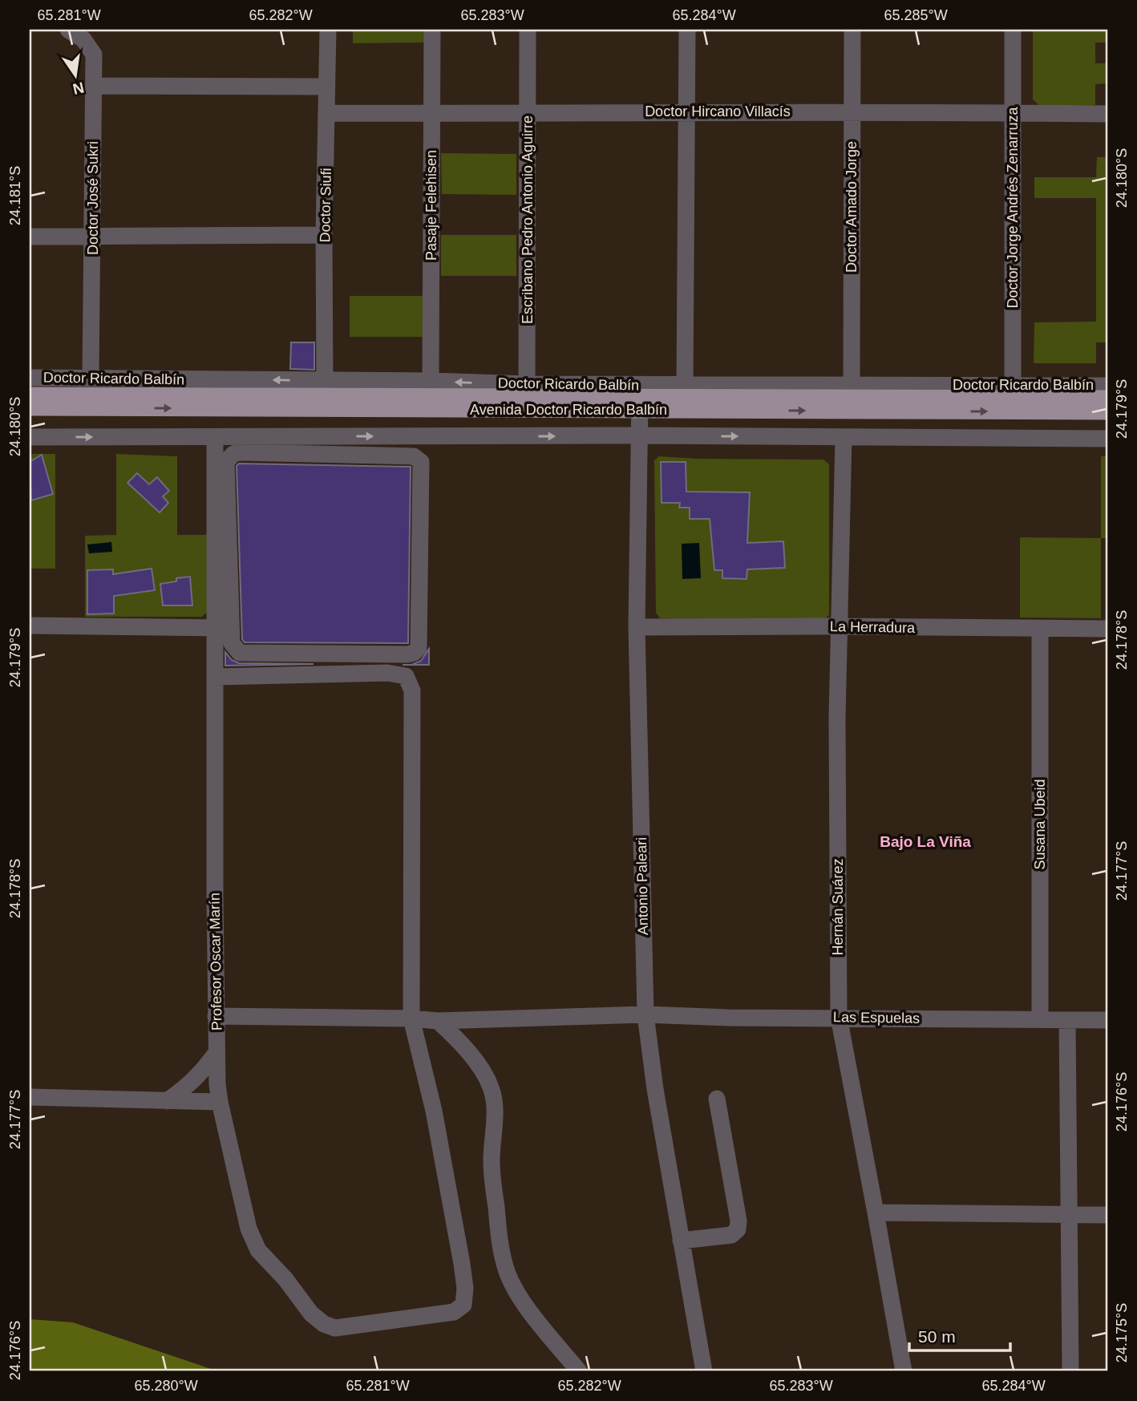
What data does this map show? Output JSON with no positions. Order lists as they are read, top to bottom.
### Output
{
  "streets": {
    "main road": ["Avenida Doctor Ricardo Balbín"],
    "street": [
      "Doctor Hircano Villacís",
      "Doctor José Sukri",
      "Doctor Siufi",
      "Pasaje Felehisen",
      "Doctor Amado Jorge",
      "Doctor Jorge Andrés Zenarruza",
      "Escribano Pedro Antonio Aguirre",
      "Doctor Ricardo Balbín",
      "La Herradura",
      "Susana Ubeid",
      "Antonio Paleari",
      "Hernán Suárez",
      "Profesor Oscar Marín",
      "Las Espuelas"
    ]
  },
  "crossings": [
    ["Doctor Hircano Villacís", "Doctor Siufi"],
    ["Doctor Hircano Villacís", "Pasaje Felehisen"],
    ["Doctor Hircano Villacís", "Doctor Amado Jorge"],
    ["Doctor Hircano Villacís", "Doctor Jorge Andrés Zenarruza"],
    ["Doctor Hircano Villacís", "Escribano Pedro Antonio Aguirre"],
    ["Doctor José Sukri", "Doctor Ricardo Balbín"],
    ["Doctor Siufi", "Doctor Ricardo Balbín"],
    ["Pasaje Felehisen", "Doctor Ricardo Balbín"],
    ["Doctor Amado Jorge", "Doctor Ricardo Balbín"],
    ["Doctor Jorge Andrés Zenarruza", "Doctor Ricardo Balbín"],
    ["Escribano Pedro Antonio Aguirre", "Doctor Ricardo Balbín"],
    ["Escribano Pedro Antonio Aguirre", "Avenida Doctor Ricardo Balbín"],
    ["Doctor Ricardo Balbín", "Avenida Doctor Ricardo Balbín"],
    ["Avenida Doctor Ricardo Balbín", "Antonio Paleari"],
    ["La Herradura", "Susana Ubeid"],
    ["La Herradura", "Antonio Paleari"],
    ["La Herradura", "Hernán Suárez"],
    ["Susana Ubeid", "Las Espuelas"],
    ["Antonio Paleari", "Las Espuelas"],
    ["Hernán Suárez", "Las Espuelas"],
    ["Profesor Oscar Marín", "Las Espuelas"]
  ],
  "districts": ["Bajo La Viña"],
  "scale_bar": "50 m",
  "north": "bottom",
  "coordinates": [
    "65.281°W",
    "65.282°W",
    "65.283°W",
    "65.284°W",
    "65.285°W",
    "24.180°S",
    "24.181°S",
    "24.179°S",
    "24.178°S",
    "24.177°S",
    "24.176°S",
    "24.175°S",
    "65.280°W"
  ]
}
